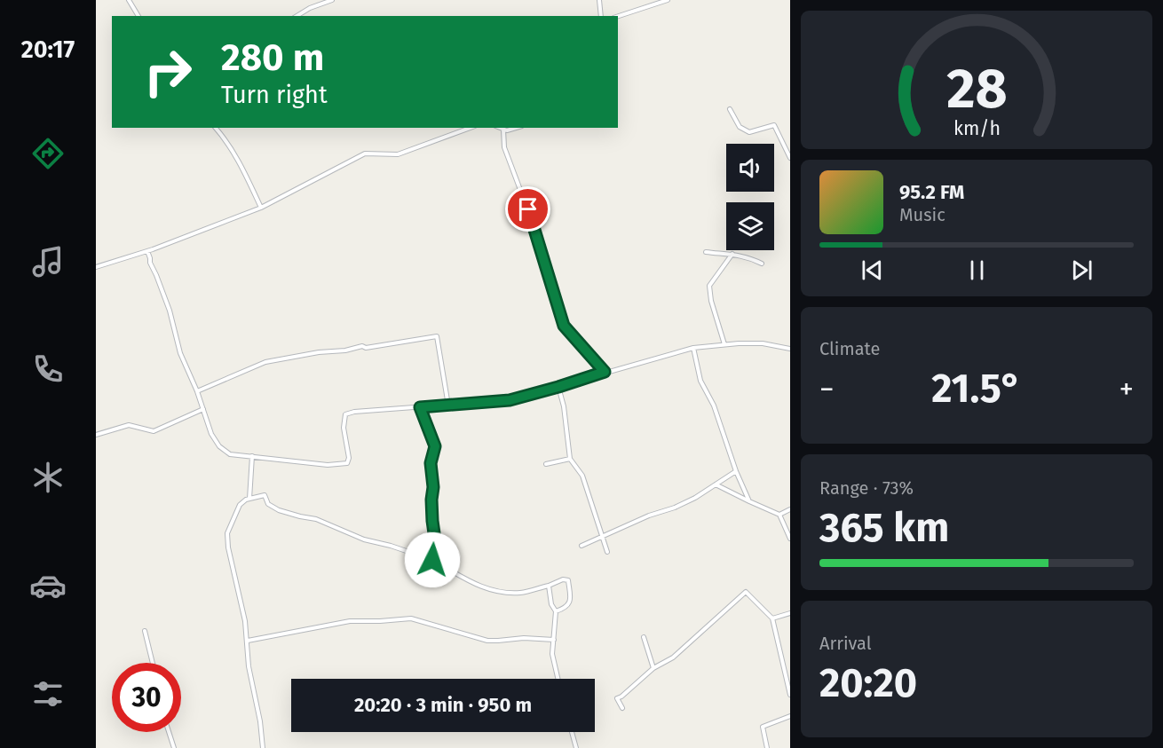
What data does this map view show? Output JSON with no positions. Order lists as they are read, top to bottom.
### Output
{
  "page": {
    "tabs": "20:17",
    "turn": ["280 m", "Turn right"],
    "song": ["95.2 FM", "Music"],
    "tile": [
      "Climate",
      ["Range · 73%", "365 km"],
      ["Arrival", "20:20"]
    ],
    "heat": ["−", "21.5°", "+"],
    "limit": "30",
    "trip": "20:20 · 3 min · 950 m",
    "gauge": ["28", "km/h"]
  }
}
